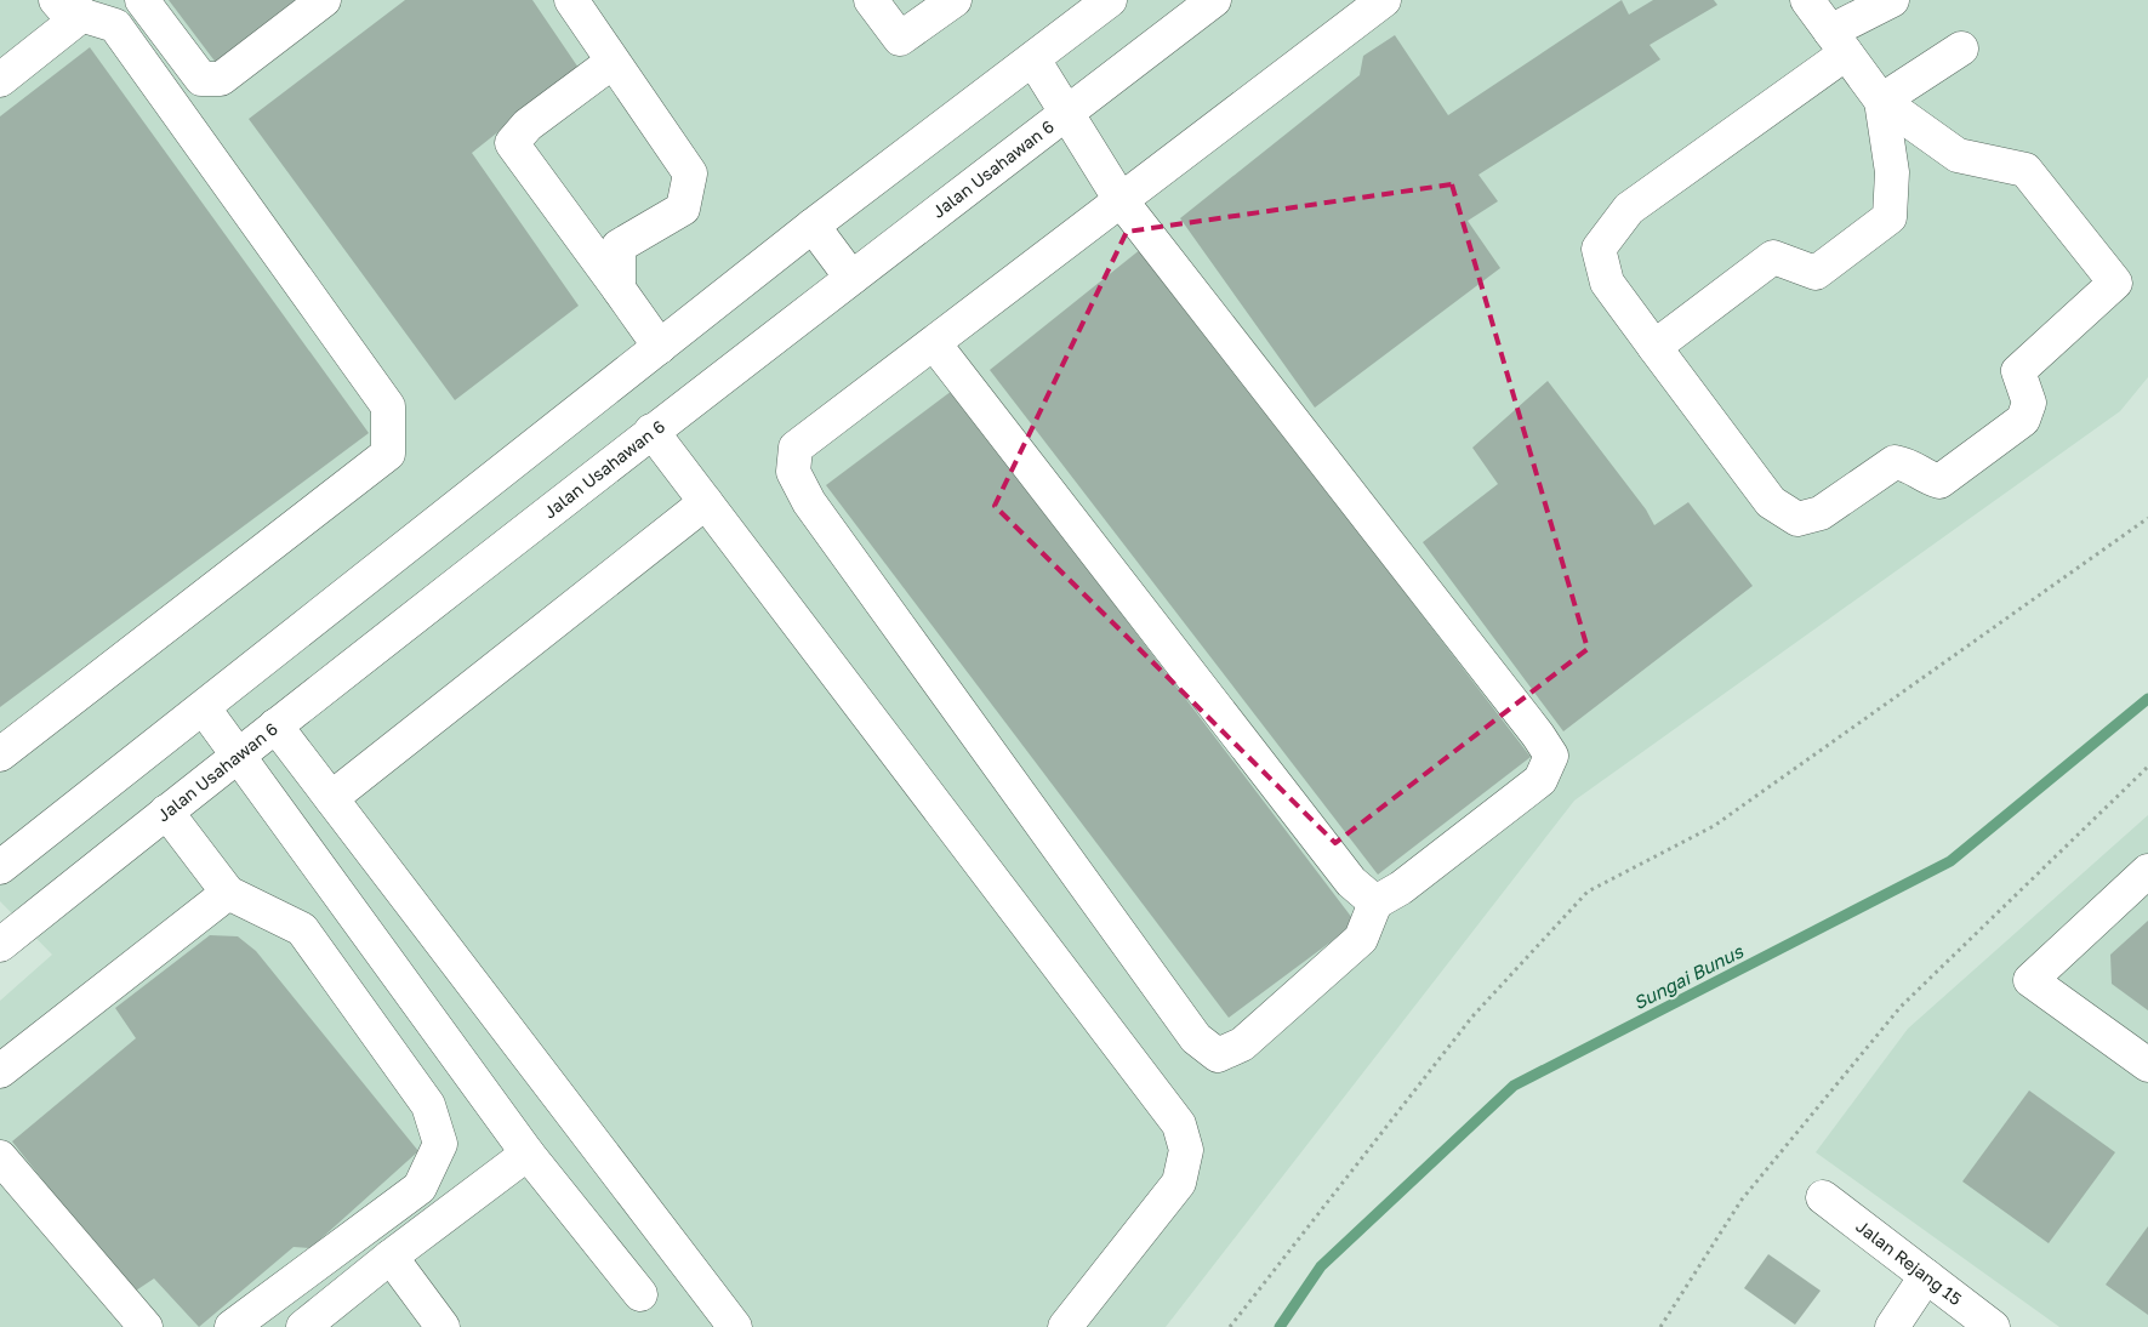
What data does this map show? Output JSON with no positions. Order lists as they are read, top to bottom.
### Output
{
  "streets": {
    "street": ["Jalan Usahawan 6", "Jalan Rejang 15"]
  },
  "water": ["Sungai Bunus"]
}
